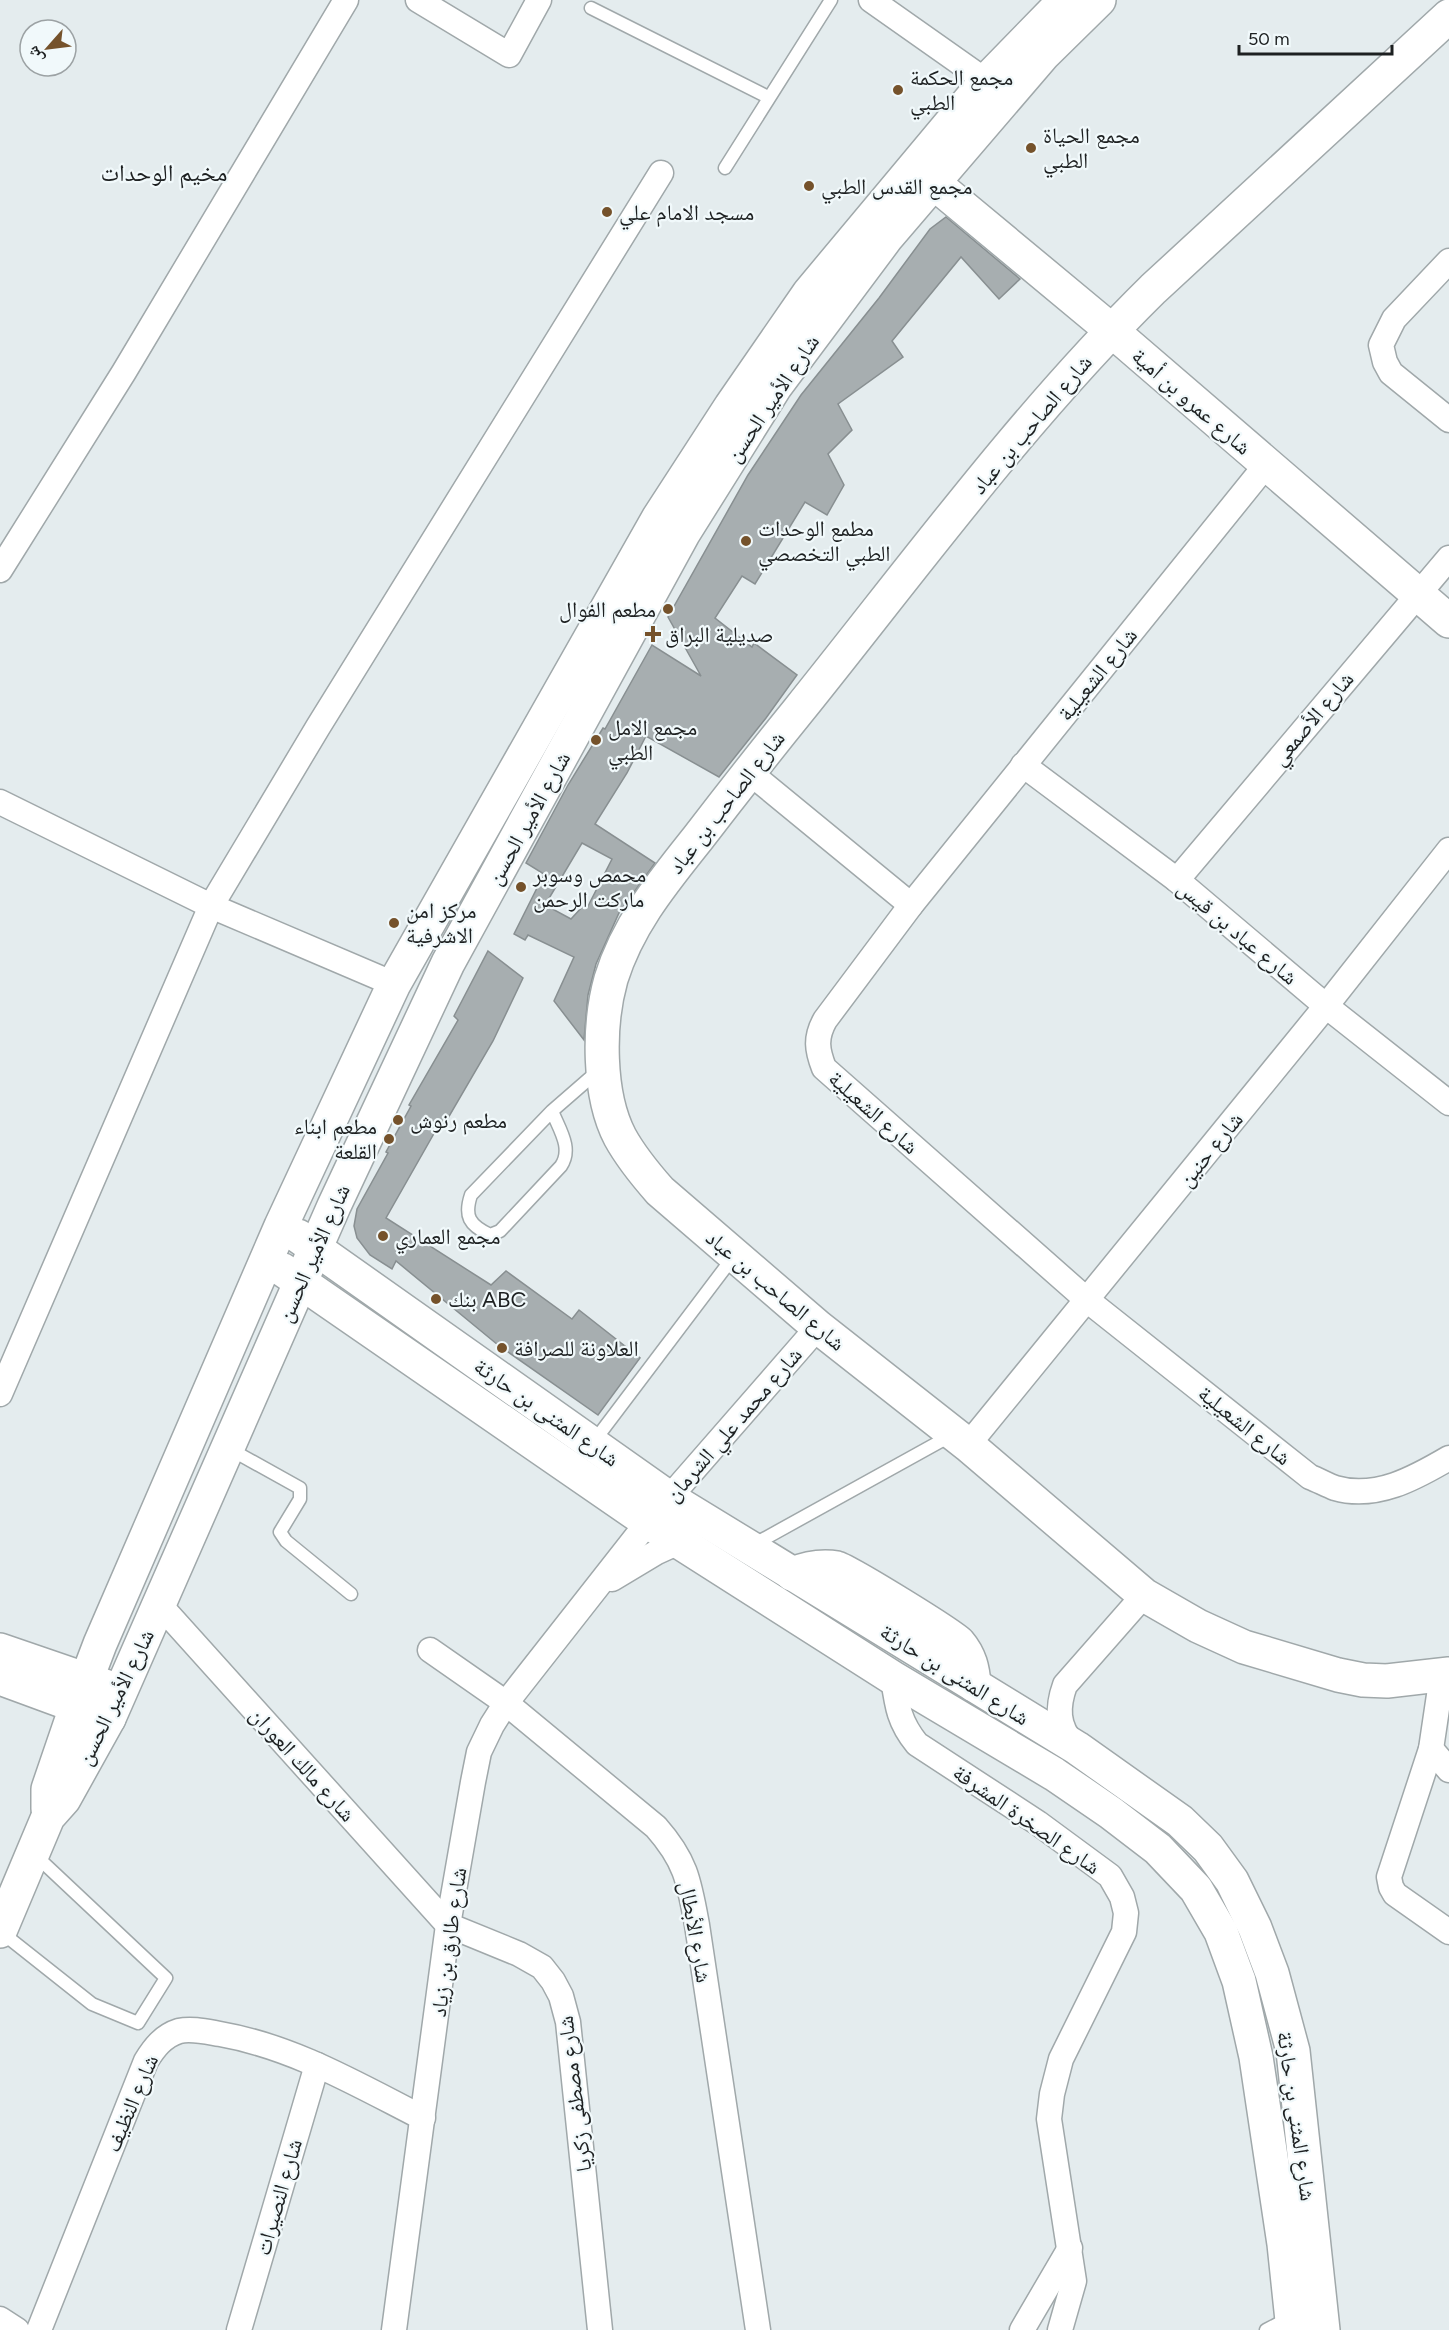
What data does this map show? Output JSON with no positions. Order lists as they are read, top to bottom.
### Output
{
  "streets": {
    "main road": [
      "شارع الأمير الحسن",
      "شارع عمرو بن أمية",
      "شارع الصاحب بن عباد",
      "شارع المثنى بن حارثة"
    ],
    "street": [
      "شارع الشعيلية",
      "شارع الأصمعي",
      "شارع عباد بن قيس",
      "شارع حنين",
      "شارع محمد علي الشرمان",
      "شارع مالك العوران",
      "شارع الصخرة المشرفة",
      "شارع الأبطال",
      "شارع طارق بن زياد",
      "شارع مصطفى زكريا",
      "شارع النظيف",
      "شارع النصيرات"
    ]
  },
  "crossings": [
    ["شارع الأمير الحسن", "شارع عمرو بن أمية"],
    ["شارع الأمير الحسن", "شارع المثنى بن حارثة"],
    ["شارع الأمير الحسن", "شارع مالك العوران"],
    ["شارع عمرو بن أمية", "شارع الصاحب بن عباد"],
    ["شارع عمرو بن أمية", "شارع الشعيلية"],
    ["شارع عمرو بن أمية", "شارع الأصمعي"],
    ["شارع الصاحب بن عباد", "شارع حنين"],
    ["شارع الصاحب بن عباد", "شارع محمد علي الشرمان"],
    ["شارع الشعيلية", "شارع عباد بن قيس"],
    ["شارع الشعيلية", "شارع حنين"],
    ["شارع الأصمعي", "شارع عباد بن قيس"],
    ["شارع عباد بن قيس", "شارع حنين"],
    ["شارع المثنى بن حارثة", "شارع محمد علي الشرمان"],
    ["شارع المثنى بن حارثة", "شارع الصخرة المشرفة"],
    ["شارع المثنى بن حارثة", "شارع طارق بن زياد"],
    ["شارع محمد علي الشرمان", "شارع طارق بن زياد"],
    ["شارع مالك العوران", "شارع طارق بن زياد"],
    ["شارع مالك العوران", "شارع مصطفى زكريا"],
    ["شارع الأبطال", "شارع طارق بن زياد"],
    ["شارع طارق بن زياد", "شارع مصطفى زكريا"],
    ["شارع طارق بن زياد", "شارع النظيف"],
    ["شارع النظيف", "شارع النصيرات"]
  ],
  "districts": ["مخيم الوحدات"],
  "places": {
    "other": [
      "مجمع الحكمة الطبي",
      "مجمع الحياة الطبي",
      "مجمع القدس الطبي",
      "مسجد الامام علي",
      "مطمع الوحدات الطبي التخصصي",
      "مطعم الفوال",
      "مجمع الامل الطبي",
      "محمص وسوبر ماركت الرحمن",
      "مركز امن الاشرفية",
      "مطعم رنوش",
      "مطعم ابناء القلعة",
      "مجمع العماري",
      "بنك ABC",
      "العلاونة للصرافة"
    ],
    "health": ["صديلية البراق"]
  },
  "scale_bar": "50 m",
  "north": "bottom left"
}
